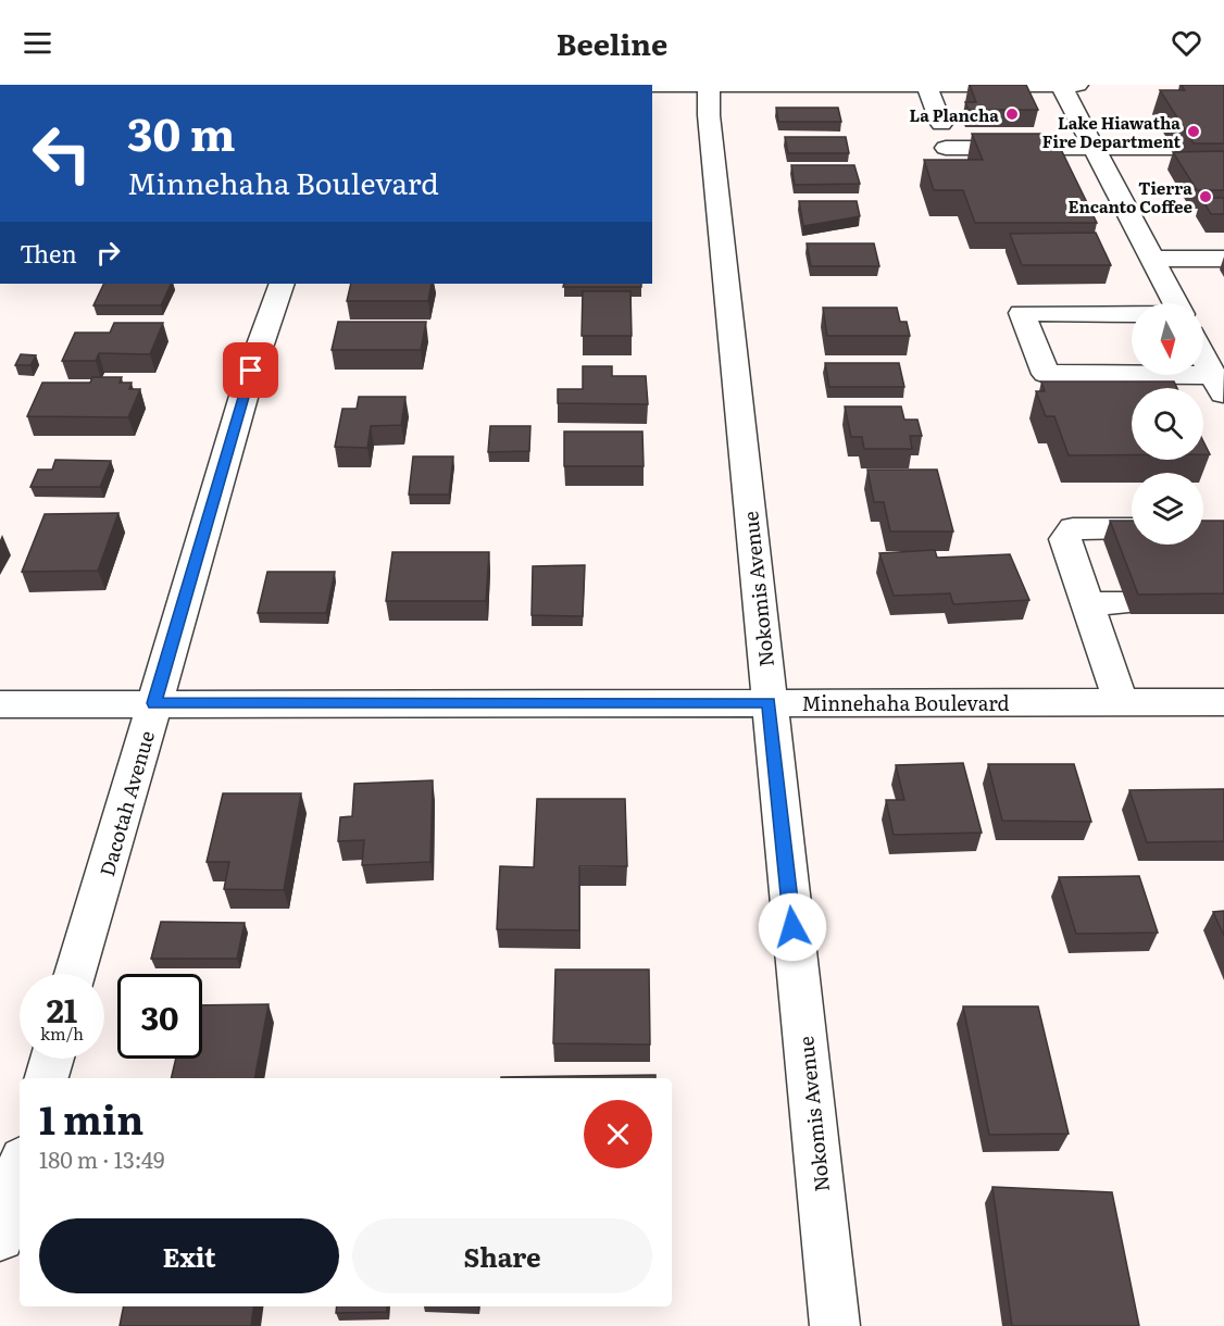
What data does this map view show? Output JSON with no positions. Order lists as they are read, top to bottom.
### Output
{
  "streets": {
    "street": ["Nokomis Avenue", "Minnehaha Boulevard", "Dacotah Avenue"]
  },
  "crossings": [
    ["Nokomis Avenue", "Minnehaha Boulevard"],
    ["Minnehaha Boulevard", "Dacotah Avenue"]
  ],
  "places": ["La Plancha", "Lake Hiawatha Fire Department", "Tierra Encanto Coffee"],
  "north": "bottom",
  "page": {
    "header": "Beeline",
    "turn": ["30 m", "Minnehaha Boulevard"],
    "then": "Then",
    "speed": "21 km/h",
    "limit": "30",
    "heading": ["1 min", "180 m · 13:49"],
    "buttons": ["Exit", "Share"]
  }
}
